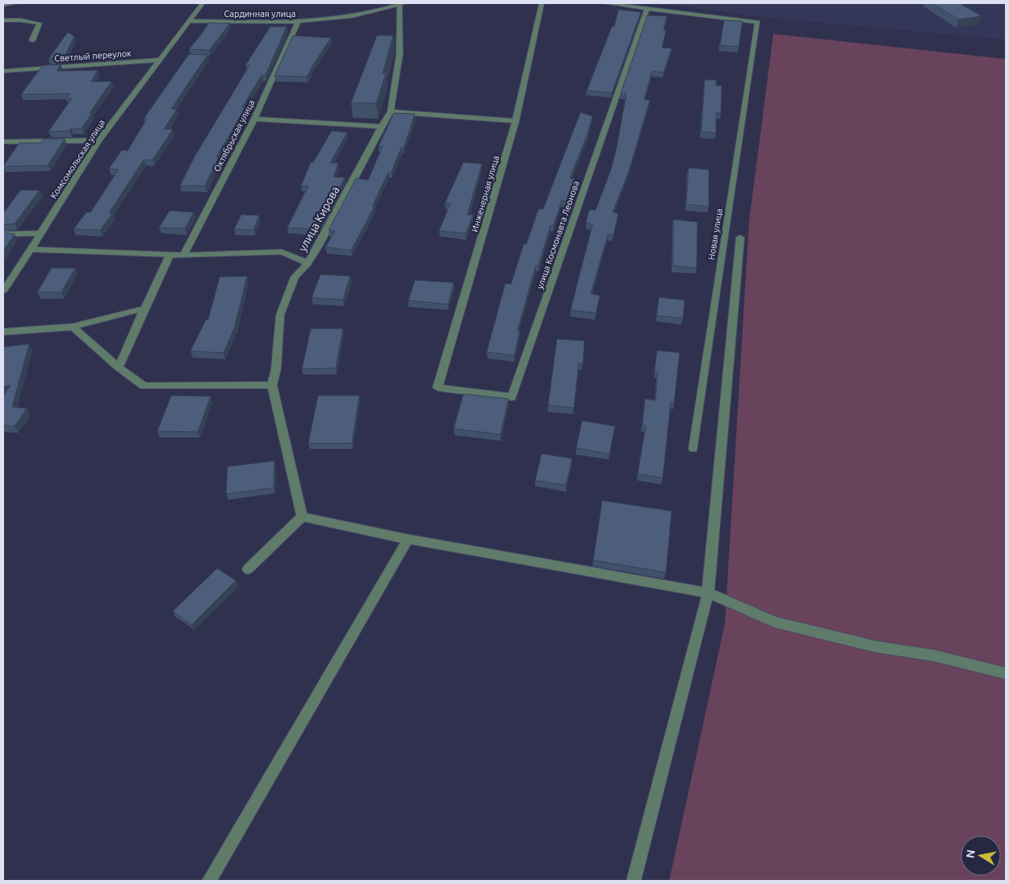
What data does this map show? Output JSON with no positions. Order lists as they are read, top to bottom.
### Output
{
  "streets": {
    "street": [
      "Сардинная улица",
      "Светлый переулок",
      "Октябрьская улица",
      "Комсомольская улица",
      "Инженерная улица",
      "улица Кирова",
      "Новая улица",
      "улица Космонавта Леонова"
    ]
  },
  "crossings": [
    ["Сардинная улица", "Октябрьская улица"],
    ["Сардинная улица", "Комсомольская улица"],
    ["Сардинная улица", "улица Кирова"],
    ["Светлый переулок", "Комсомольская улица"],
    ["Инженерная улица", "улица Космонавта Леонова"],
    ["Новая улица", "улица Космонавта Леонова"]
  ],
  "north": "left"
}
